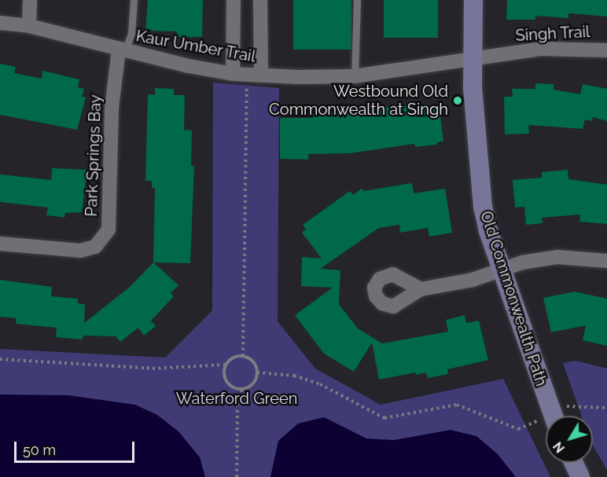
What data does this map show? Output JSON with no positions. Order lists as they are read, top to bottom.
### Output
{
  "streets": {
    "street": [
      "Singh Trail",
      "Kaur Umber Trail",
      "Park Springs Bay",
      "Old Commonwealth Path"
    ]
  },
  "crossings": [
    ["Singh Trail", "Kaur Umber Trail"],
    ["Singh Trail", "Old Commonwealth Path"],
    ["Kaur Umber Trail", "Park Springs Bay"],
    ["Kaur Umber Trail", "Old Commonwealth Path"]
  ],
  "parks": ["Waterford Green"],
  "places": ["Westbound Old Commonwealth at Singh"],
  "scale_bar": "50 m",
  "north": "bottom left"
}
